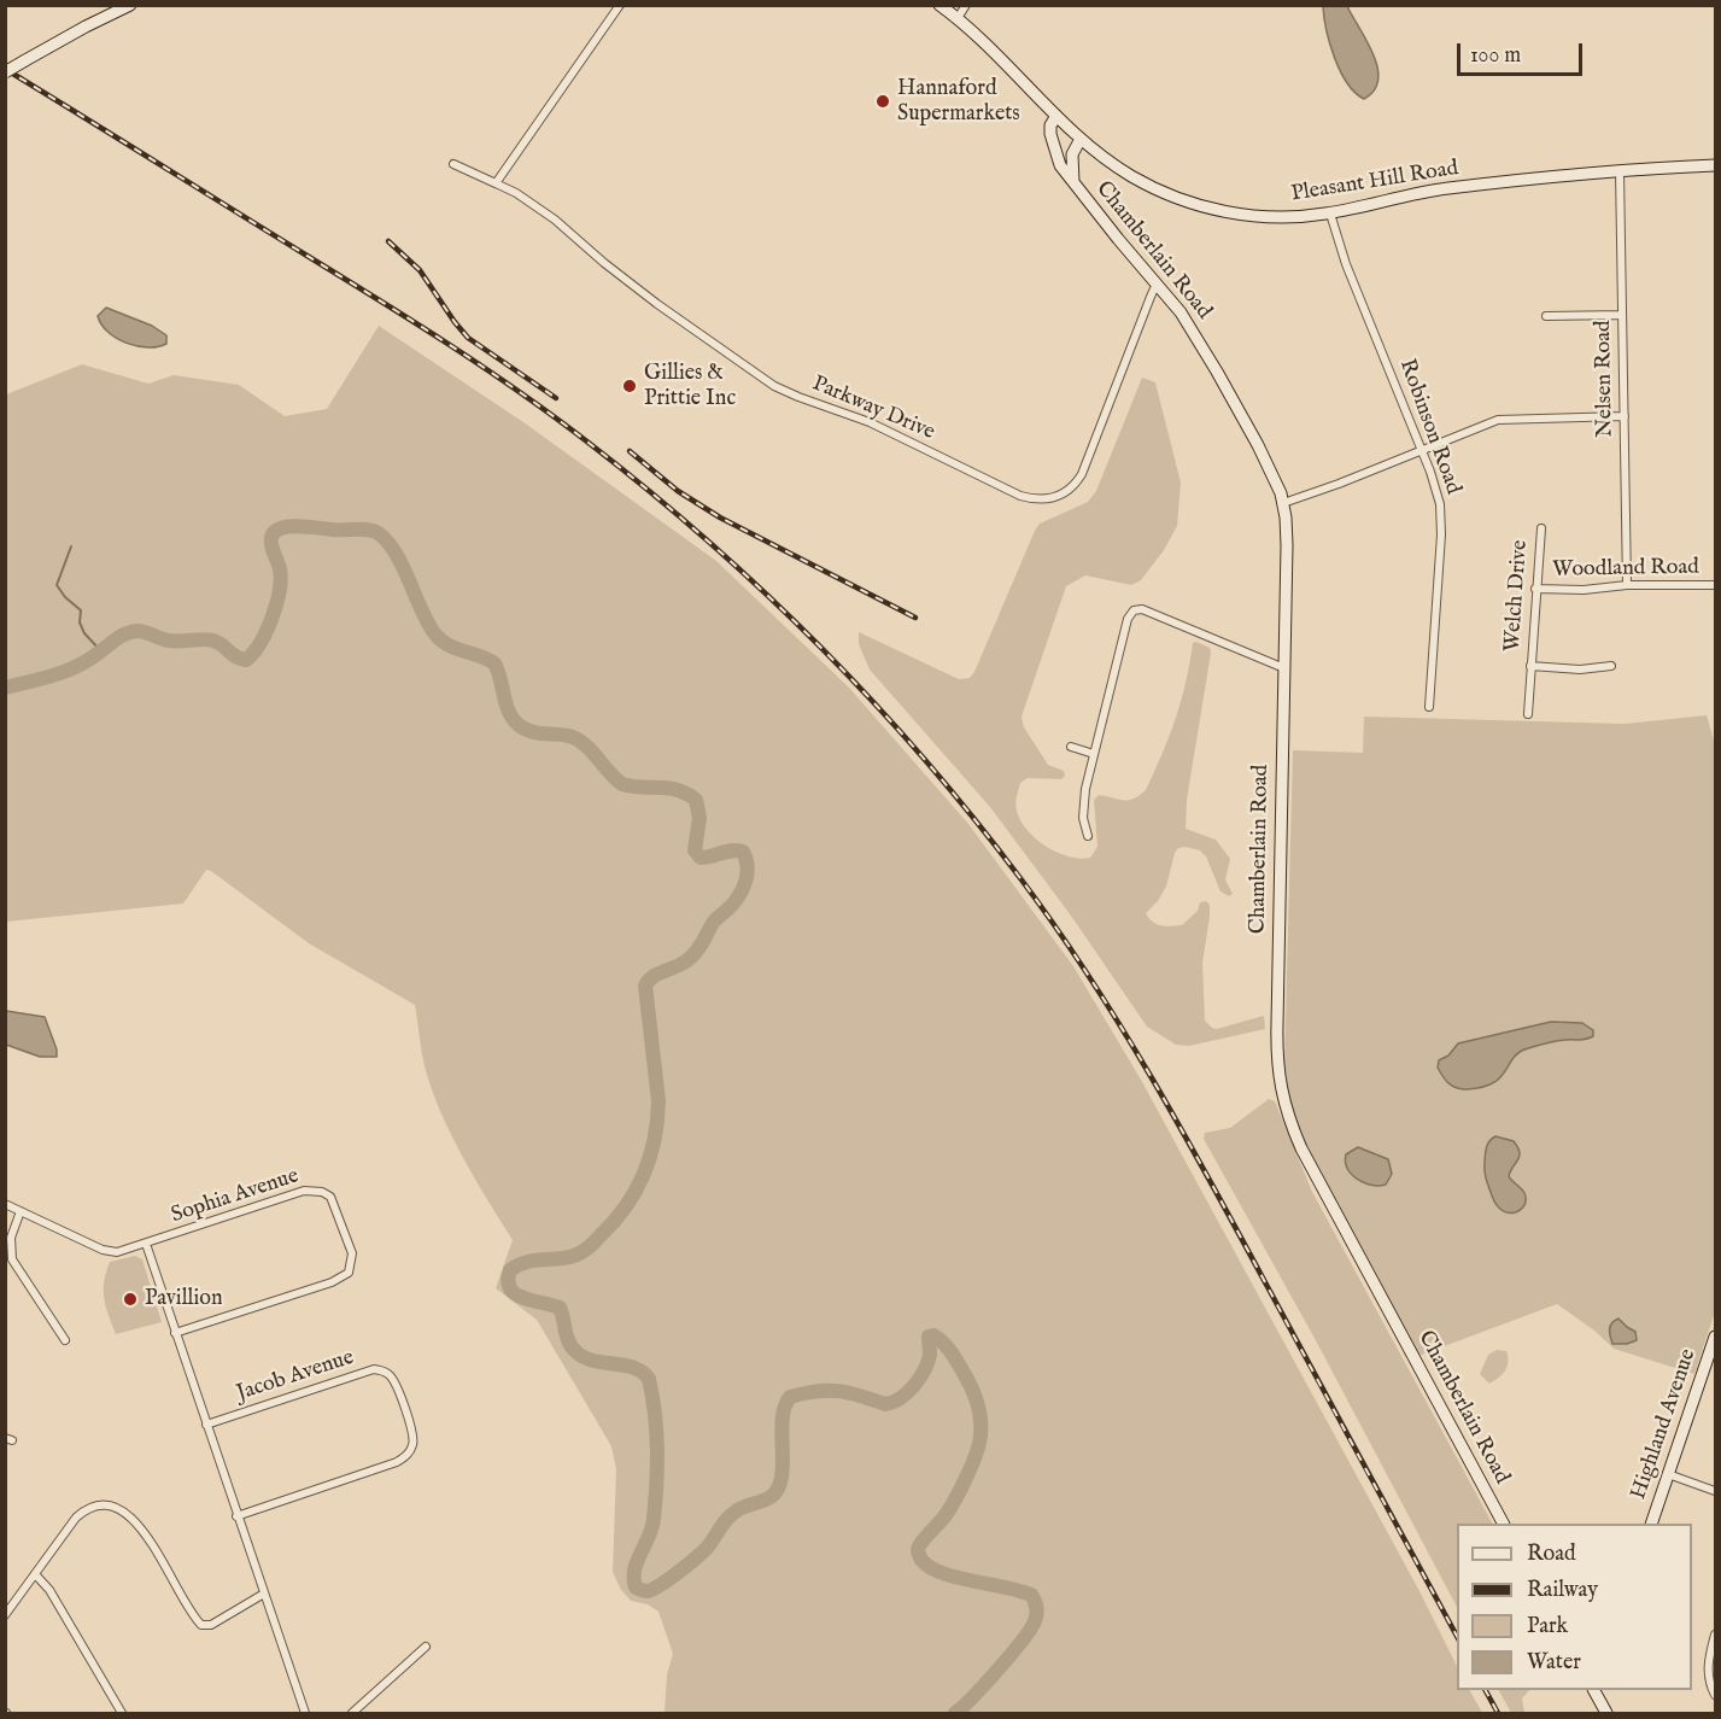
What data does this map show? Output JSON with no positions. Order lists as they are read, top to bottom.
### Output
{
  "streets": {
    "street": [
      "Pleasant Hill Road",
      "Chamberlain Road",
      "Nelsen Road",
      "Parkway Drive",
      "Robinson Road",
      "Woodland Road",
      "Welch Drive",
      "Sophia Avenue",
      "Jacob Avenue",
      "Highland Avenue"
    ]
  },
  "crossings": [
    ["Pleasant Hill Road", "Chamberlain Road"],
    ["Pleasant Hill Road", "Nelsen Road"],
    ["Pleasant Hill Road", "Robinson Road"],
    ["Chamberlain Road", "Parkway Drive"],
    ["Nelsen Road", "Woodland Road"],
    ["Woodland Road", "Welch Drive"]
  ],
  "places": ["Hannaford Supermarkets", "Gillies & Prittie Inc", "Pavillion"],
  "legend": [
    "Road",
    "Railway",
    "Park",
    "Water"
  ],
  "scale_bar": "100 m"
}
